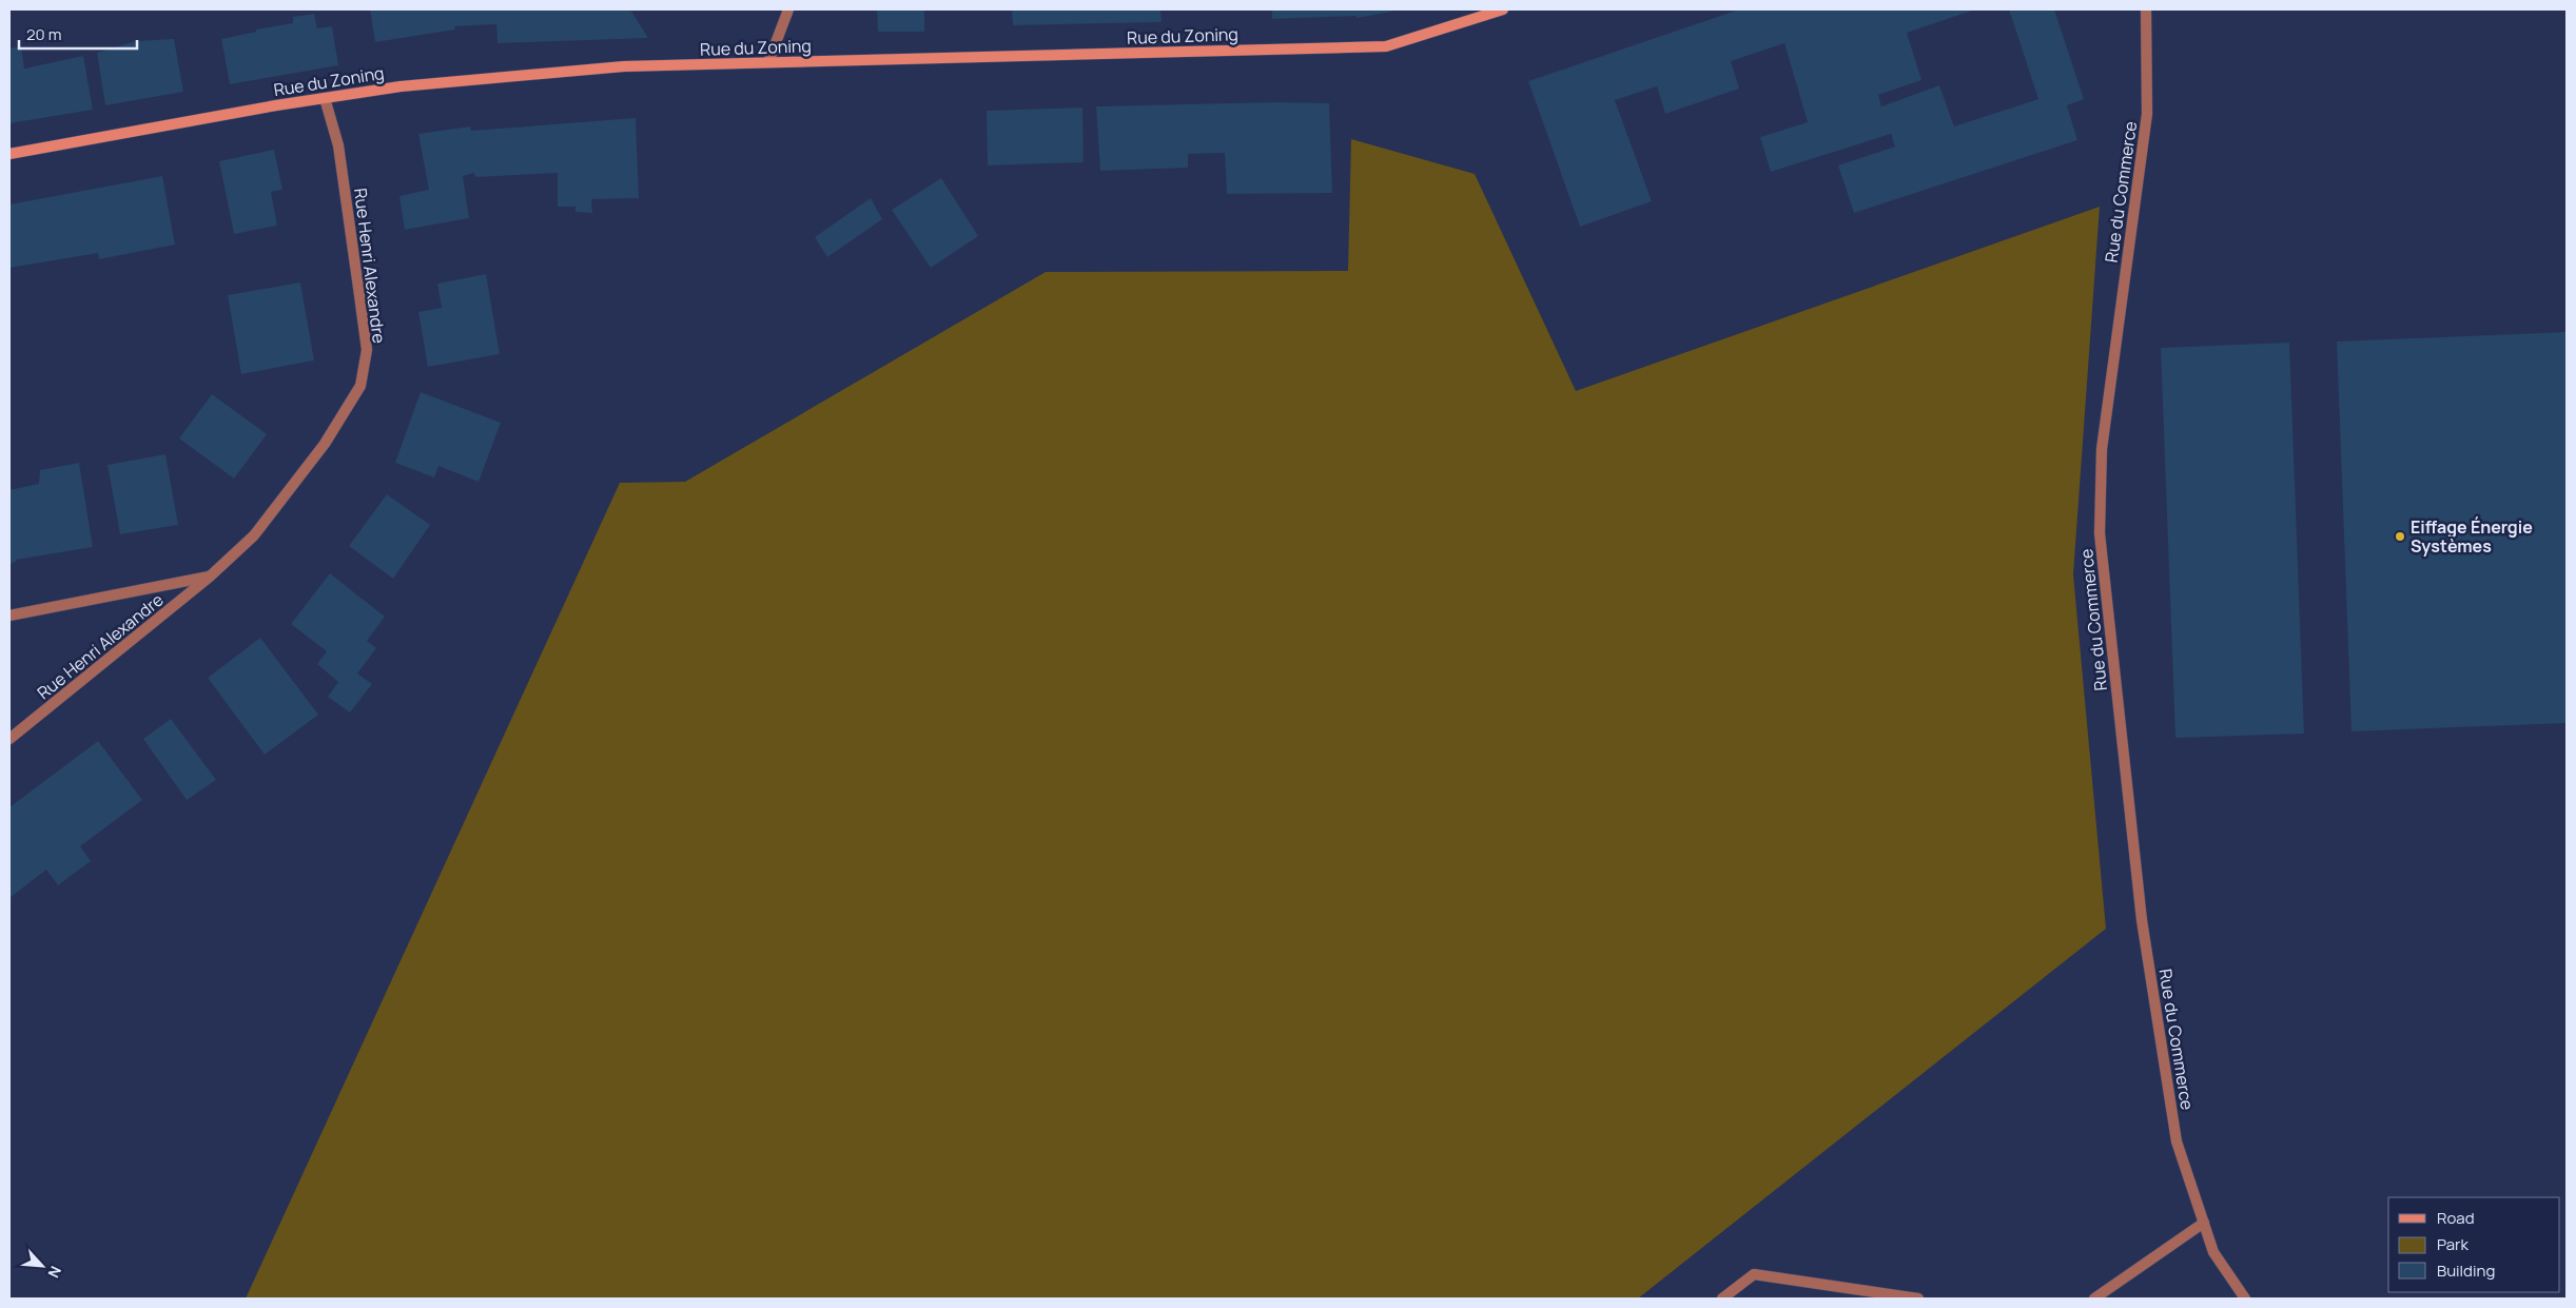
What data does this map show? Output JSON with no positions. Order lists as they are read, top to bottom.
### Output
{
  "streets": {
    "street": ["Rue du Zoning", "Rue du Commerce", "Rue Henri Alexandre"]
  },
  "crossings": [
    ["Rue du Zoning", "Rue Henri Alexandre"]
  ],
  "places": ["Eiffage Énergie Systèmes"],
  "legend": ["Road", "Park", "Building"],
  "scale_bar": "20 m",
  "north": "bottom right"
}
